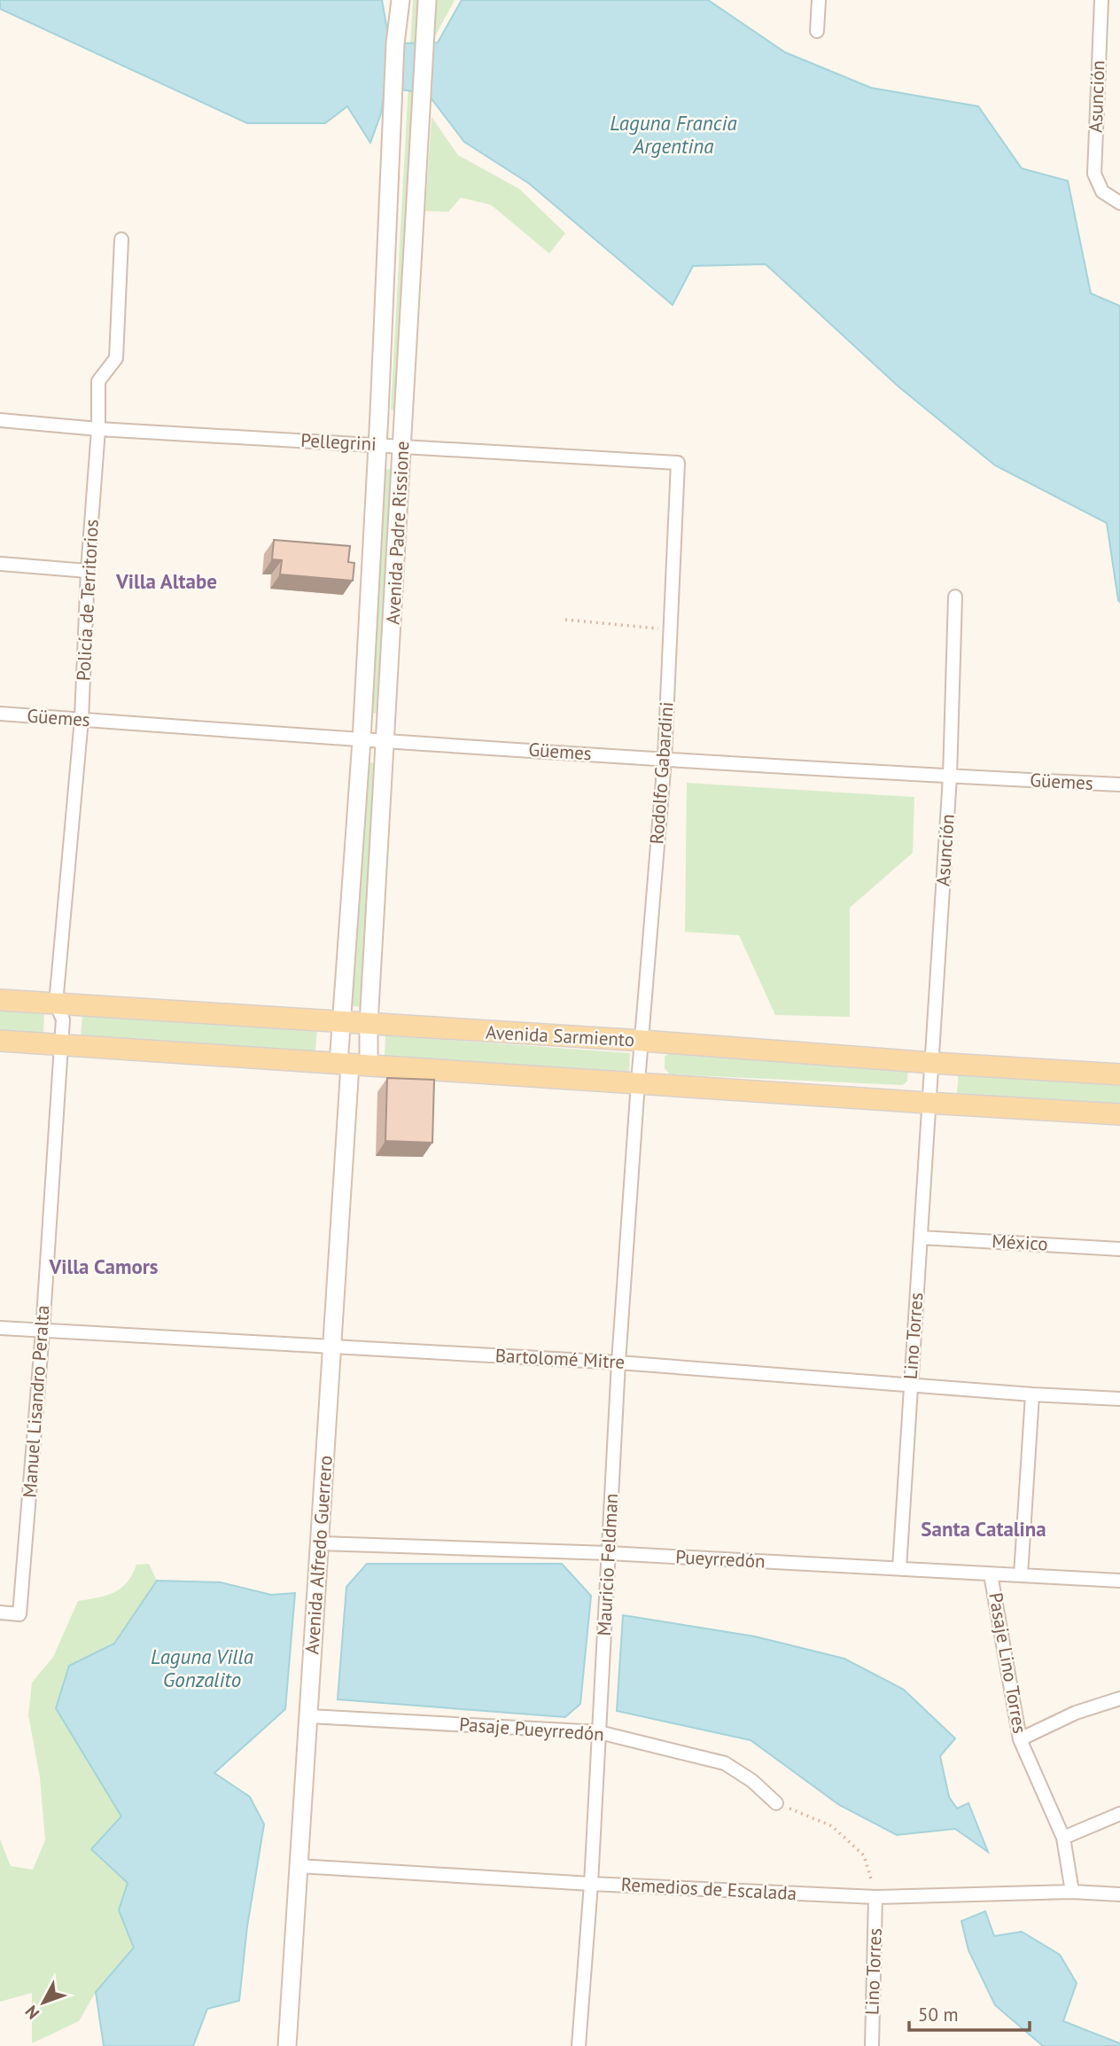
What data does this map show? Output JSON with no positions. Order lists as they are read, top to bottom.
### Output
{
  "streets": {
    "main road": ["Avenida Padre Rissione", "Avenida Sarmiento", "Avenida Alfredo Guerrero"],
    "street": [
      "Asunción",
      "Pellegrini",
      "Policía de Territorios",
      "Güemes",
      "Rodolfo Gabardini",
      "México",
      "Lino Torres",
      "Bartolomé Mitre",
      "Manuel Lisandro Peralta",
      "Pueyrredón",
      "Mauricio Feldman",
      "Pasaje Lino Torres",
      "Pasaje Pueyrredón",
      "Remedios de Escalada"
    ]
  },
  "crossings": [
    ["Asunción", "Güemes"],
    ["Asunción", "Avenida Sarmiento"],
    ["Asunción", "Lino Torres"],
    ["Pellegrini", "Avenida Padre Rissione"],
    ["Pellegrini", "Policía de Territorios"],
    ["Pellegrini", "Rodolfo Gabardini"],
    ["Avenida Padre Rissione", "Güemes"],
    ["Avenida Padre Rissione", "Avenida Sarmiento"],
    ["Avenida Padre Rissione", "Avenida Alfredo Guerrero"],
    ["Policía de Territorios", "Güemes"],
    ["Policía de Territorios", "Avenida Sarmiento"],
    ["Policía de Territorios", "Manuel Lisandro Peralta"],
    ["Güemes", "Rodolfo Gabardini"],
    ["Rodolfo Gabardini", "Avenida Sarmiento"],
    ["Rodolfo Gabardini", "Mauricio Feldman"],
    ["Avenida Sarmiento", "Manuel Lisandro Peralta"],
    ["México", "Lino Torres"],
    ["Lino Torres", "Bartolomé Mitre"],
    ["Lino Torres", "Pueyrredón"],
    ["Lino Torres", "Remedios de Escalada"],
    ["Bartolomé Mitre", "Manuel Lisandro Peralta"],
    ["Bartolomé Mitre", "Avenida Alfredo Guerrero"],
    ["Bartolomé Mitre", "Mauricio Feldman"],
    ["Bartolomé Mitre", "Pasaje Lino Torres"],
    ["Avenida Alfredo Guerrero", "Pueyrredón"],
    ["Avenida Alfredo Guerrero", "Pasaje Pueyrredón"],
    ["Avenida Alfredo Guerrero", "Remedios de Escalada"],
    ["Pueyrredón", "Mauricio Feldman"],
    ["Pueyrredón", "Pasaje Lino Torres"],
    ["Mauricio Feldman", "Pasaje Pueyrredón"],
    ["Mauricio Feldman", "Remedios de Escalada"],
    ["Pasaje Lino Torres", "Remedios de Escalada"]
  ],
  "districts": ["Villa Altabe", "Villa Camors", "Santa Catalina"],
  "water": ["Laguna Francia Argentina", "Laguna Villa Gonzalito"],
  "scale_bar": "50 m",
  "north": "bottom left"
}
